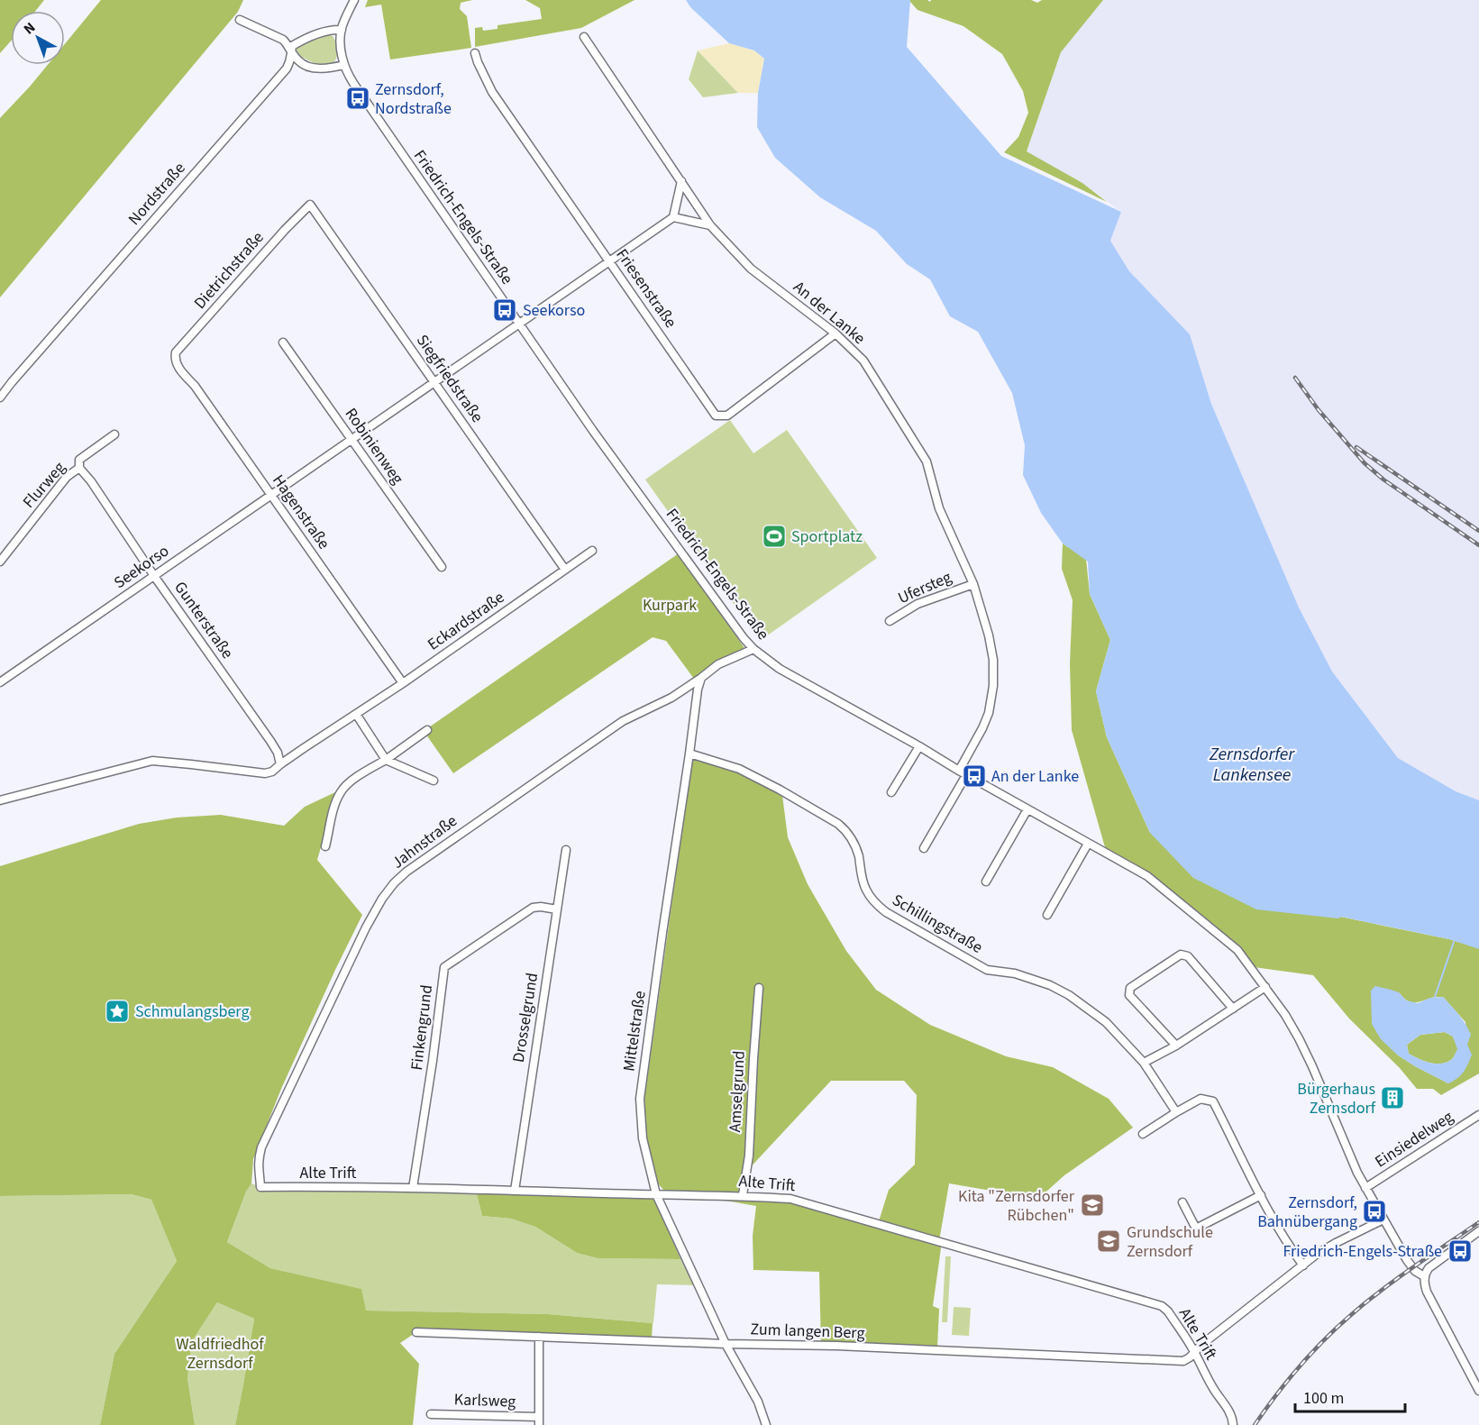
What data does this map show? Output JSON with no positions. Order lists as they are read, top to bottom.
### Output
{
  "streets": {
    "street": [
      "Nordstraße",
      "Friedrich-Engels-Straße",
      "Dietrichstraße",
      "Friesenstraße",
      "An der Lanke",
      "Siegfriedstraße",
      "Robinienweg",
      "Flurweg",
      "Hagenstraße",
      "Seekorso",
      "Ufersteg",
      "Gunterstraße",
      "Eckardstraße",
      "Jahnstraße",
      "Schillingstraße",
      "Drosselgrund",
      "Finkengrund",
      "Mittelstraße",
      "Amselgrund",
      "Einsiedelweg",
      "Alte Trift",
      "Zum langen Berg",
      "Karlsweg"
    ]
  },
  "crossings": [
    ["Nordstraße", "Friedrich-Engels-Straße"],
    ["Friedrich-Engels-Straße", "An der Lanke"],
    ["Friedrich-Engels-Straße", "Seekorso"],
    ["Friedrich-Engels-Straße", "Einsiedelweg"],
    ["Friedrich-Engels-Straße", "Zum langen Berg"],
    ["Dietrichstraße", "Siegfriedstraße"],
    ["Dietrichstraße", "Hagenstraße"],
    ["Friesenstraße", "An der Lanke"],
    ["Friesenstraße", "Seekorso"],
    ["An der Lanke", "Ufersteg"],
    ["Siegfriedstraße", "Seekorso"],
    ["Siegfriedstraße", "Eckardstraße"],
    ["Robinienweg", "Seekorso"],
    ["Flurweg", "Gunterstraße"],
    ["Hagenstraße", "Seekorso"],
    ["Hagenstraße", "Eckardstraße"],
    ["Seekorso", "Gunterstraße"],
    ["Gunterstraße", "Eckardstraße"],
    ["Jahnstraße", "Mittelstraße"],
    ["Jahnstraße", "Alte Trift"],
    ["Schillingstraße", "Mittelstraße"],
    ["Drosselgrund", "Finkengrund"],
    ["Drosselgrund", "Alte Trift"],
    ["Finkengrund", "Alte Trift"],
    ["Mittelstraße", "Alte Trift"],
    ["Mittelstraße", "Zum langen Berg"],
    ["Amselgrund", "Alte Trift"],
    ["Alte Trift", "Zum langen Berg"]
  ],
  "water": ["Zernsdorfer Lankensee"],
  "parks": ["Kurpark", "Waldfriedhof Zernsdorf"],
  "places": {
    "bus stop": [
      "Zernsdorf, Nordstraße",
      "Seekorso",
      "An der Lanke",
      "Zernsdorf, Bahnübergang",
      "Friedrich-Engels-Straße"
    ],
    "sports": ["Sportplatz"],
    "place": ["Schmulangsberg"],
    "building": ["Bürgerhaus Zernsdorf"],
    "school or university": ["Kita \"Zernsdorfer Rübchen\"", "Grundschule Zernsdorf"]
  },
  "scale_bar": "100 m",
  "north": "top left"
}
